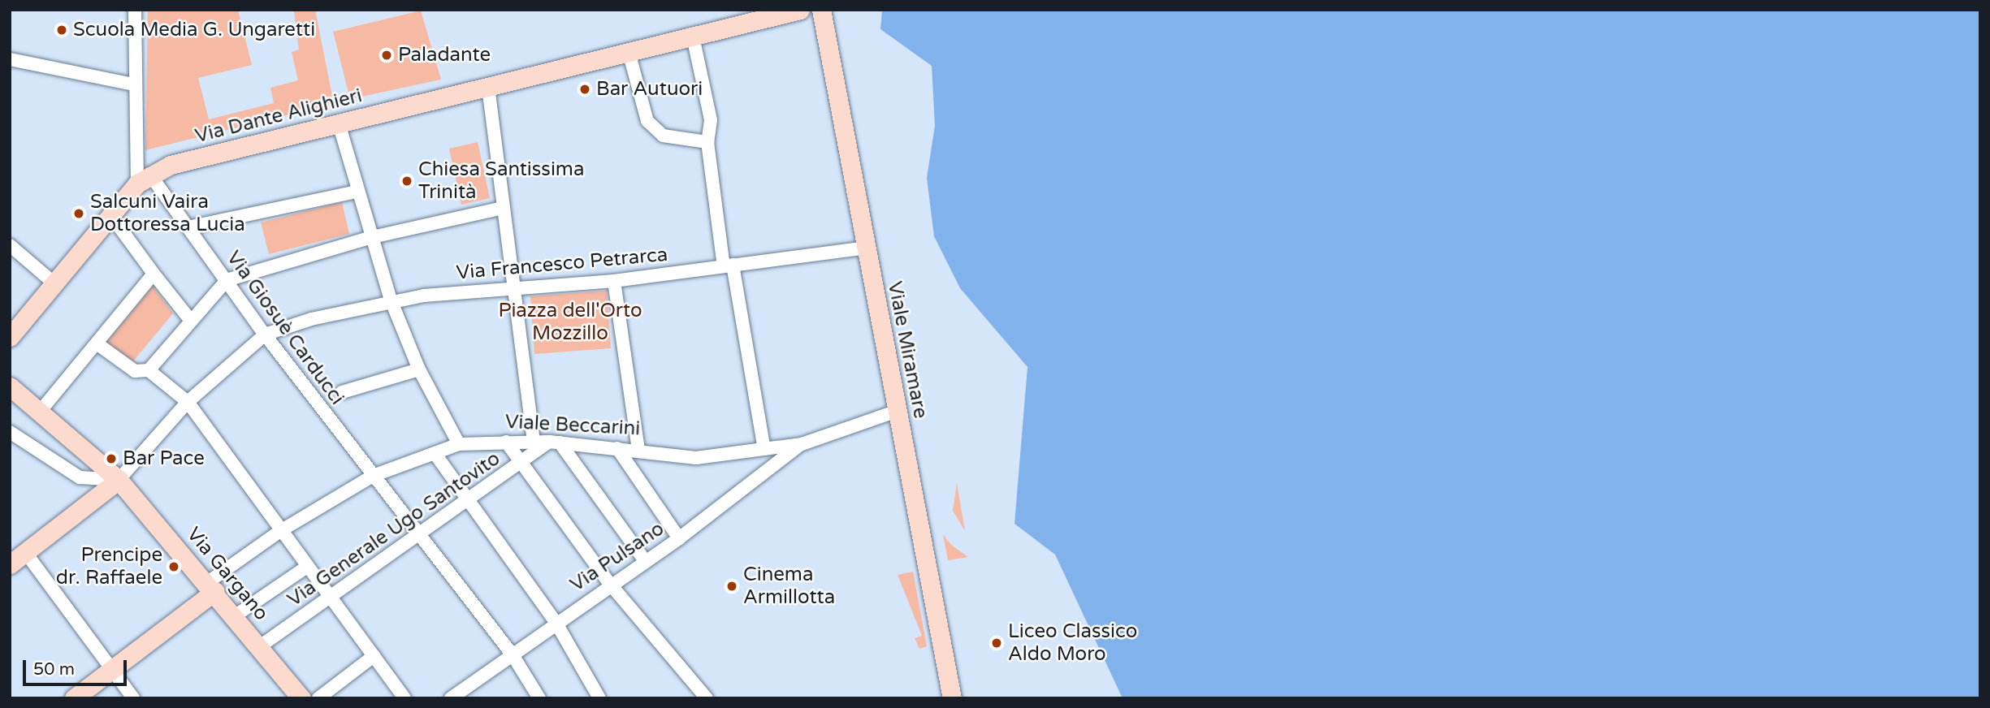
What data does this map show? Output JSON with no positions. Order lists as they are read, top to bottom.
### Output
{
  "streets": {
    "street": [
      "Via Dante Alighieri",
      "Via Francesco Petrarca",
      "Via Giosuè Carducci",
      "Viale Miramare",
      "Viale Beccarini",
      "Via Generale Ugo Santovito",
      "Via Pulsano",
      "Via Gargano"
    ]
  },
  "crossings": [
    ["Via Dante Alighieri", "Via Giosuè Carducci"],
    ["Via Francesco Petrarca", "Via Giosuè Carducci"],
    ["Via Francesco Petrarca", "Viale Miramare"],
    ["Via Giosuè Carducci", "Viale Beccarini"],
    ["Via Giosuè Carducci", "Via Generale Ugo Santovito"],
    ["Via Giosuè Carducci", "Via Pulsano"],
    ["Viale Miramare", "Viale Beccarini"],
    ["Viale Beccarini", "Via Generale Ugo Santovito"],
    ["Viale Beccarini", "Via Pulsano"],
    ["Viale Beccarini", "Via Gargano"],
    ["Via Generale Ugo Santovito", "Via Gargano"]
  ],
  "parks": ["Piazza dell'Orto Mozzillo"],
  "places": [
    "Scuola Media G. Ungaretti",
    "Paladante",
    "Bar Autuori",
    "Chiesa Santissima Trinità",
    "Salcuni Vaira Dottoressa Lucia",
    "Bar Pace",
    "Prencipe dr. Raffaele",
    "Cinema Armillotta",
    "Liceo Classico Aldo Moro"
  ],
  "scale_bar": "50 m"
}
